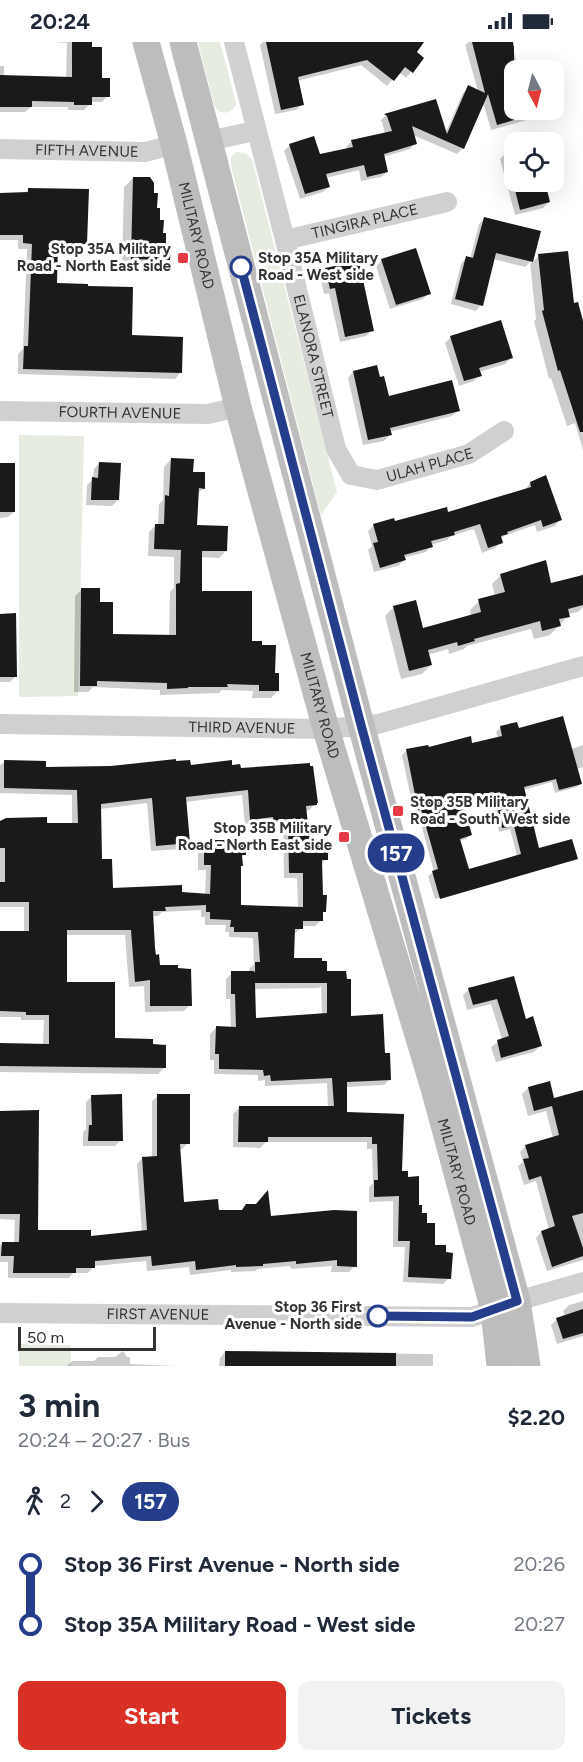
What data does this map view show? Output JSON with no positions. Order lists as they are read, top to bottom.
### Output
{
  "streets": {
    "main road": ["MILITARY ROAD"],
    "street": [
      "FIFTH AVENUE",
      "TINGIRA PLACE",
      "ELANORA STREET",
      "FOURTH AVENUE",
      "ULAH PLACE",
      "THIRD AVENUE",
      "FIRST AVENUE"
    ]
  },
  "crossings": [
    ["FIFTH AVENUE", "MILITARY ROAD"],
    ["TINGIRA PLACE", "ELANORA STREET"],
    ["MILITARY ROAD", "FOURTH AVENUE"],
    ["MILITARY ROAD", "THIRD AVENUE"],
    ["MILITARY ROAD", "FIRST AVENUE"],
    ["ELANORA STREET", "ULAH PLACE"]
  ],
  "places": {
    "transit": ["Stop 35A Military Road - North East side", "Stop 35B Military Road - South West side", "Stop 35B Military Road - North East side"],
    "other": ["Stop 35A Military Road - West side", "Stop 36 First Avenue - North side"]
  },
  "lines": ["bus line 157"],
  "scale_bar": "50 m",
  "north": "bottom",
  "page": {
    "status": "20:24",
    "on_map": "157",
    "scale": "50 m",
    "heading": ["3 min", "20:24 – 20:27 · Bus", "$2.20"],
    "legs": ["2", "157"],
    "list": [
      {
        "name": "Stop 36 First Avenue - North side",
        "value": "20:26"
      },
      {
        "name": "Stop 35A Military Road - West side",
        "value": "20:27"
      }
    ],
    "buttons": ["Start", "Tickets"]
  }
}
